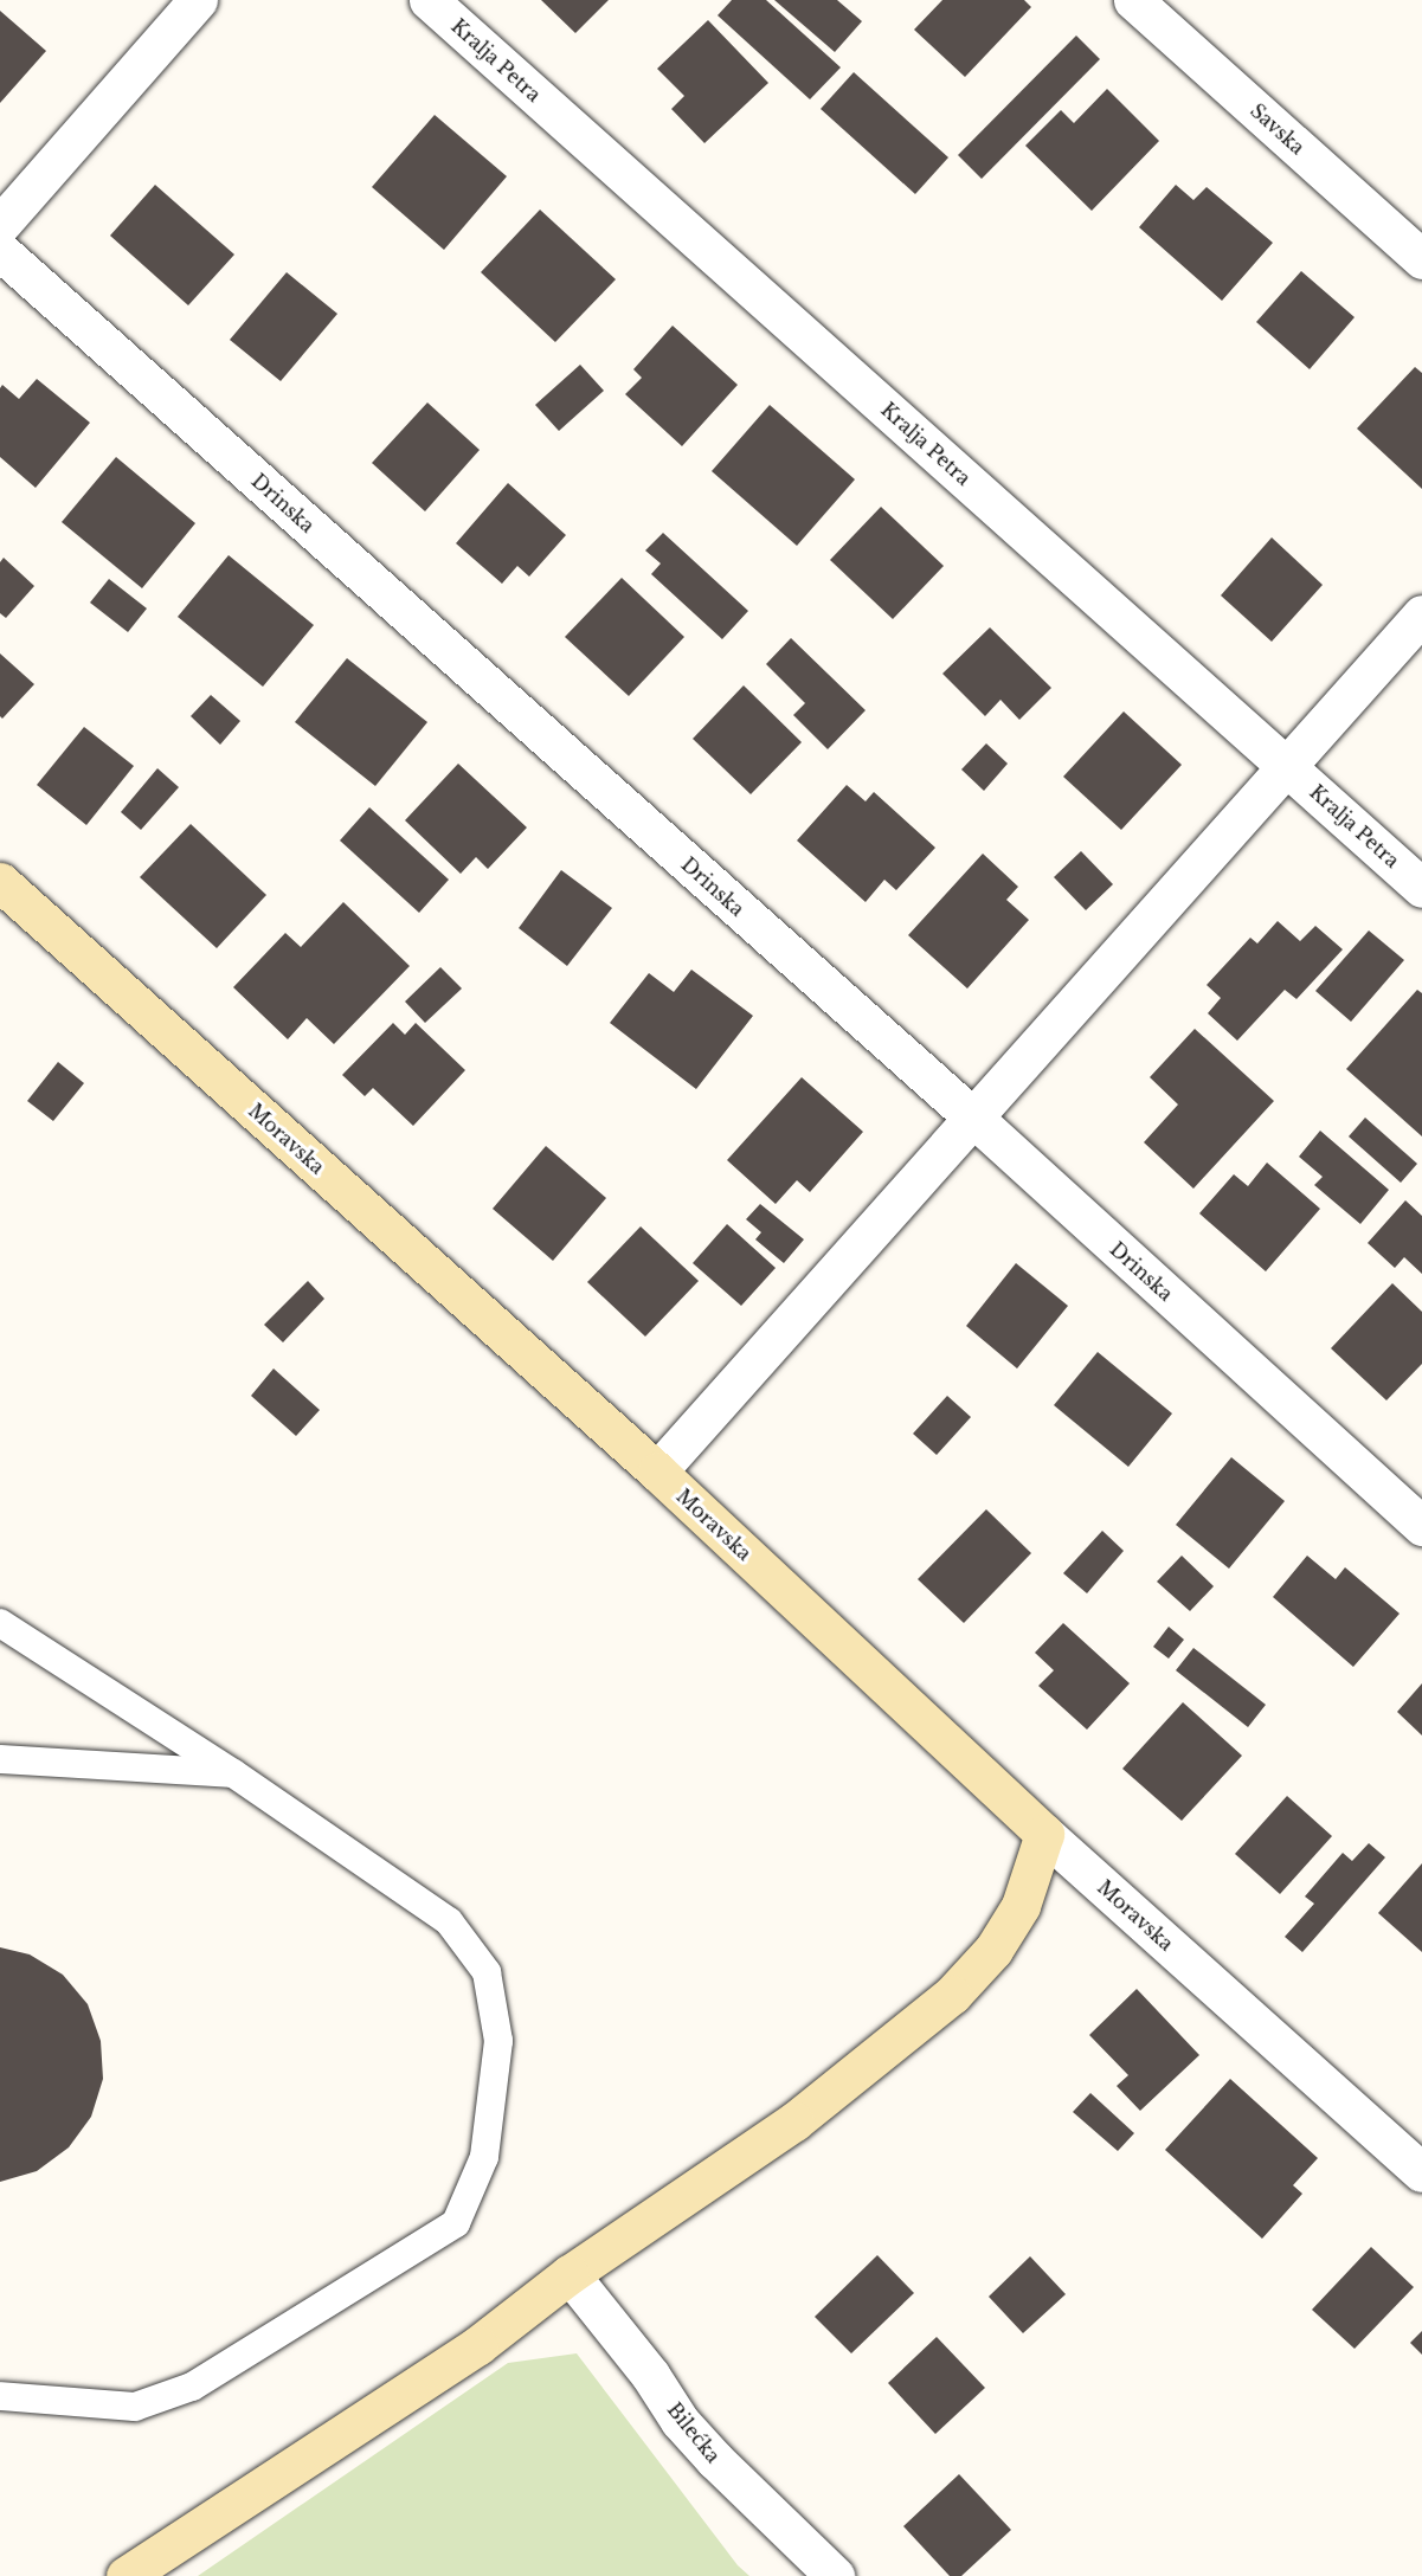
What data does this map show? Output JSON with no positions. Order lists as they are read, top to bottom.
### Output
{
  "streets": {
    "street": [
      "Kralja Petra",
      "Savska",
      "Drinska",
      "Moravska",
      "Bilećka"
    ]
  }
}
